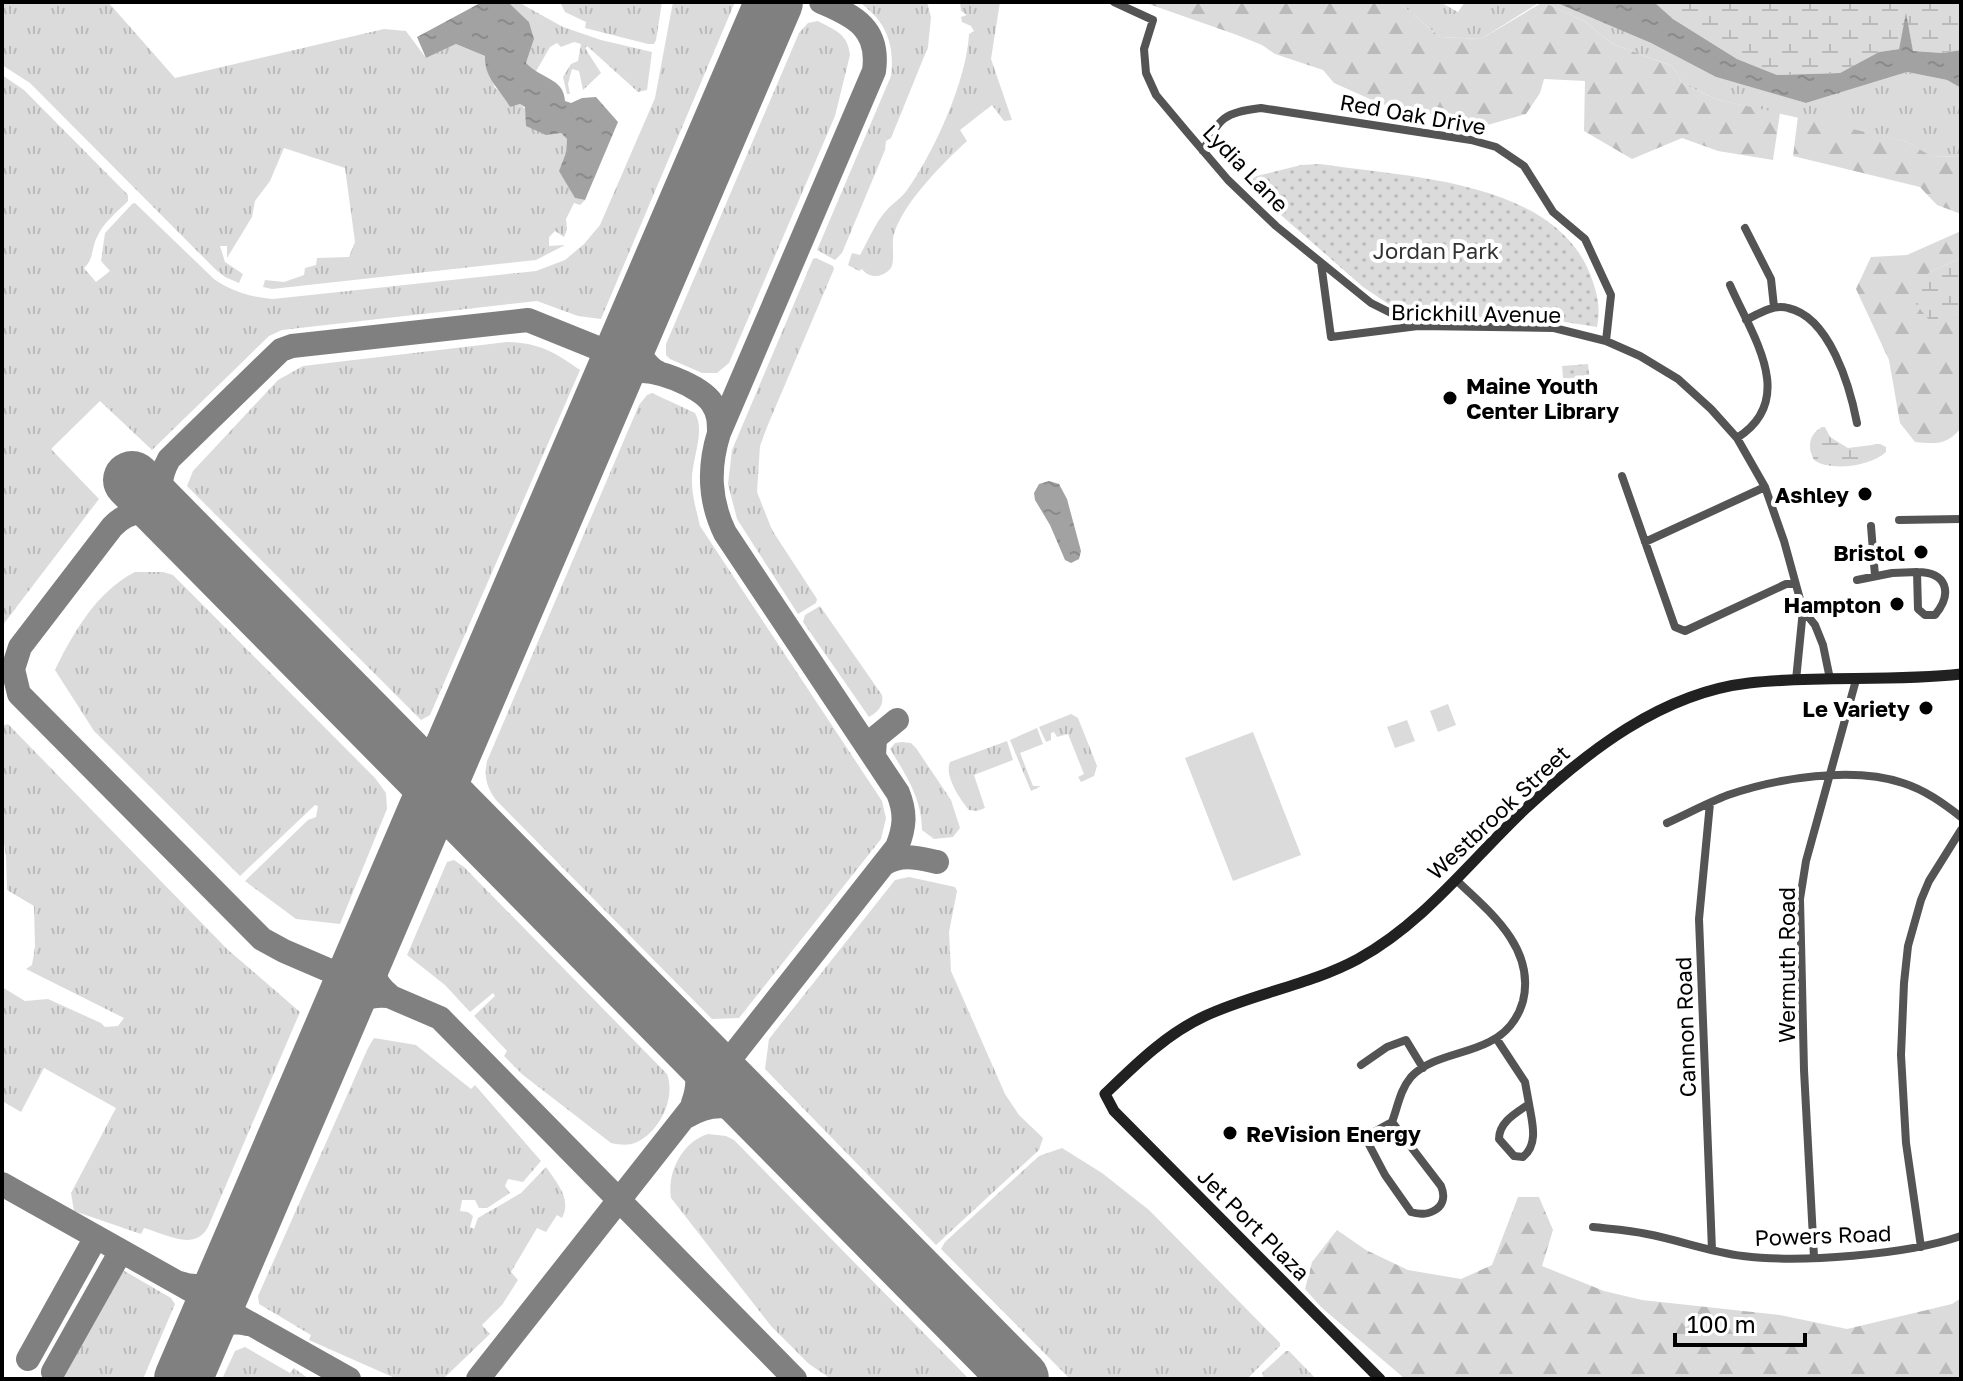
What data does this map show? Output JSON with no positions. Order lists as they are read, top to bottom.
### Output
{
  "streets": {
    "street": [
      "Red Oak Drive",
      "Lydia Lane",
      "Brickhill Avenue",
      "Westbrook Street",
      "Wermuth Road",
      "Cannon Road",
      "Jet Port Plaza",
      "Powers Road"
    ]
  },
  "crossings": [
    ["Red Oak Drive", "Lydia Lane"],
    ["Red Oak Drive", "Brickhill Avenue"],
    ["Lydia Lane", "Brickhill Avenue"],
    ["Brickhill Avenue", "Westbrook Street"],
    ["Westbrook Street", "Wermuth Road"],
    ["Westbrook Street", "Jet Port Plaza"],
    ["Wermuth Road", "Powers Road"],
    ["Cannon Road", "Powers Road"]
  ],
  "parks": ["Jordan Park"],
  "places": [
    "Maine Youth Center Library",
    "Ashley",
    "Bristol",
    "Hampton",
    "Le Variety",
    "ReVision Energy"
  ],
  "scale_bar": "100 m"
}
